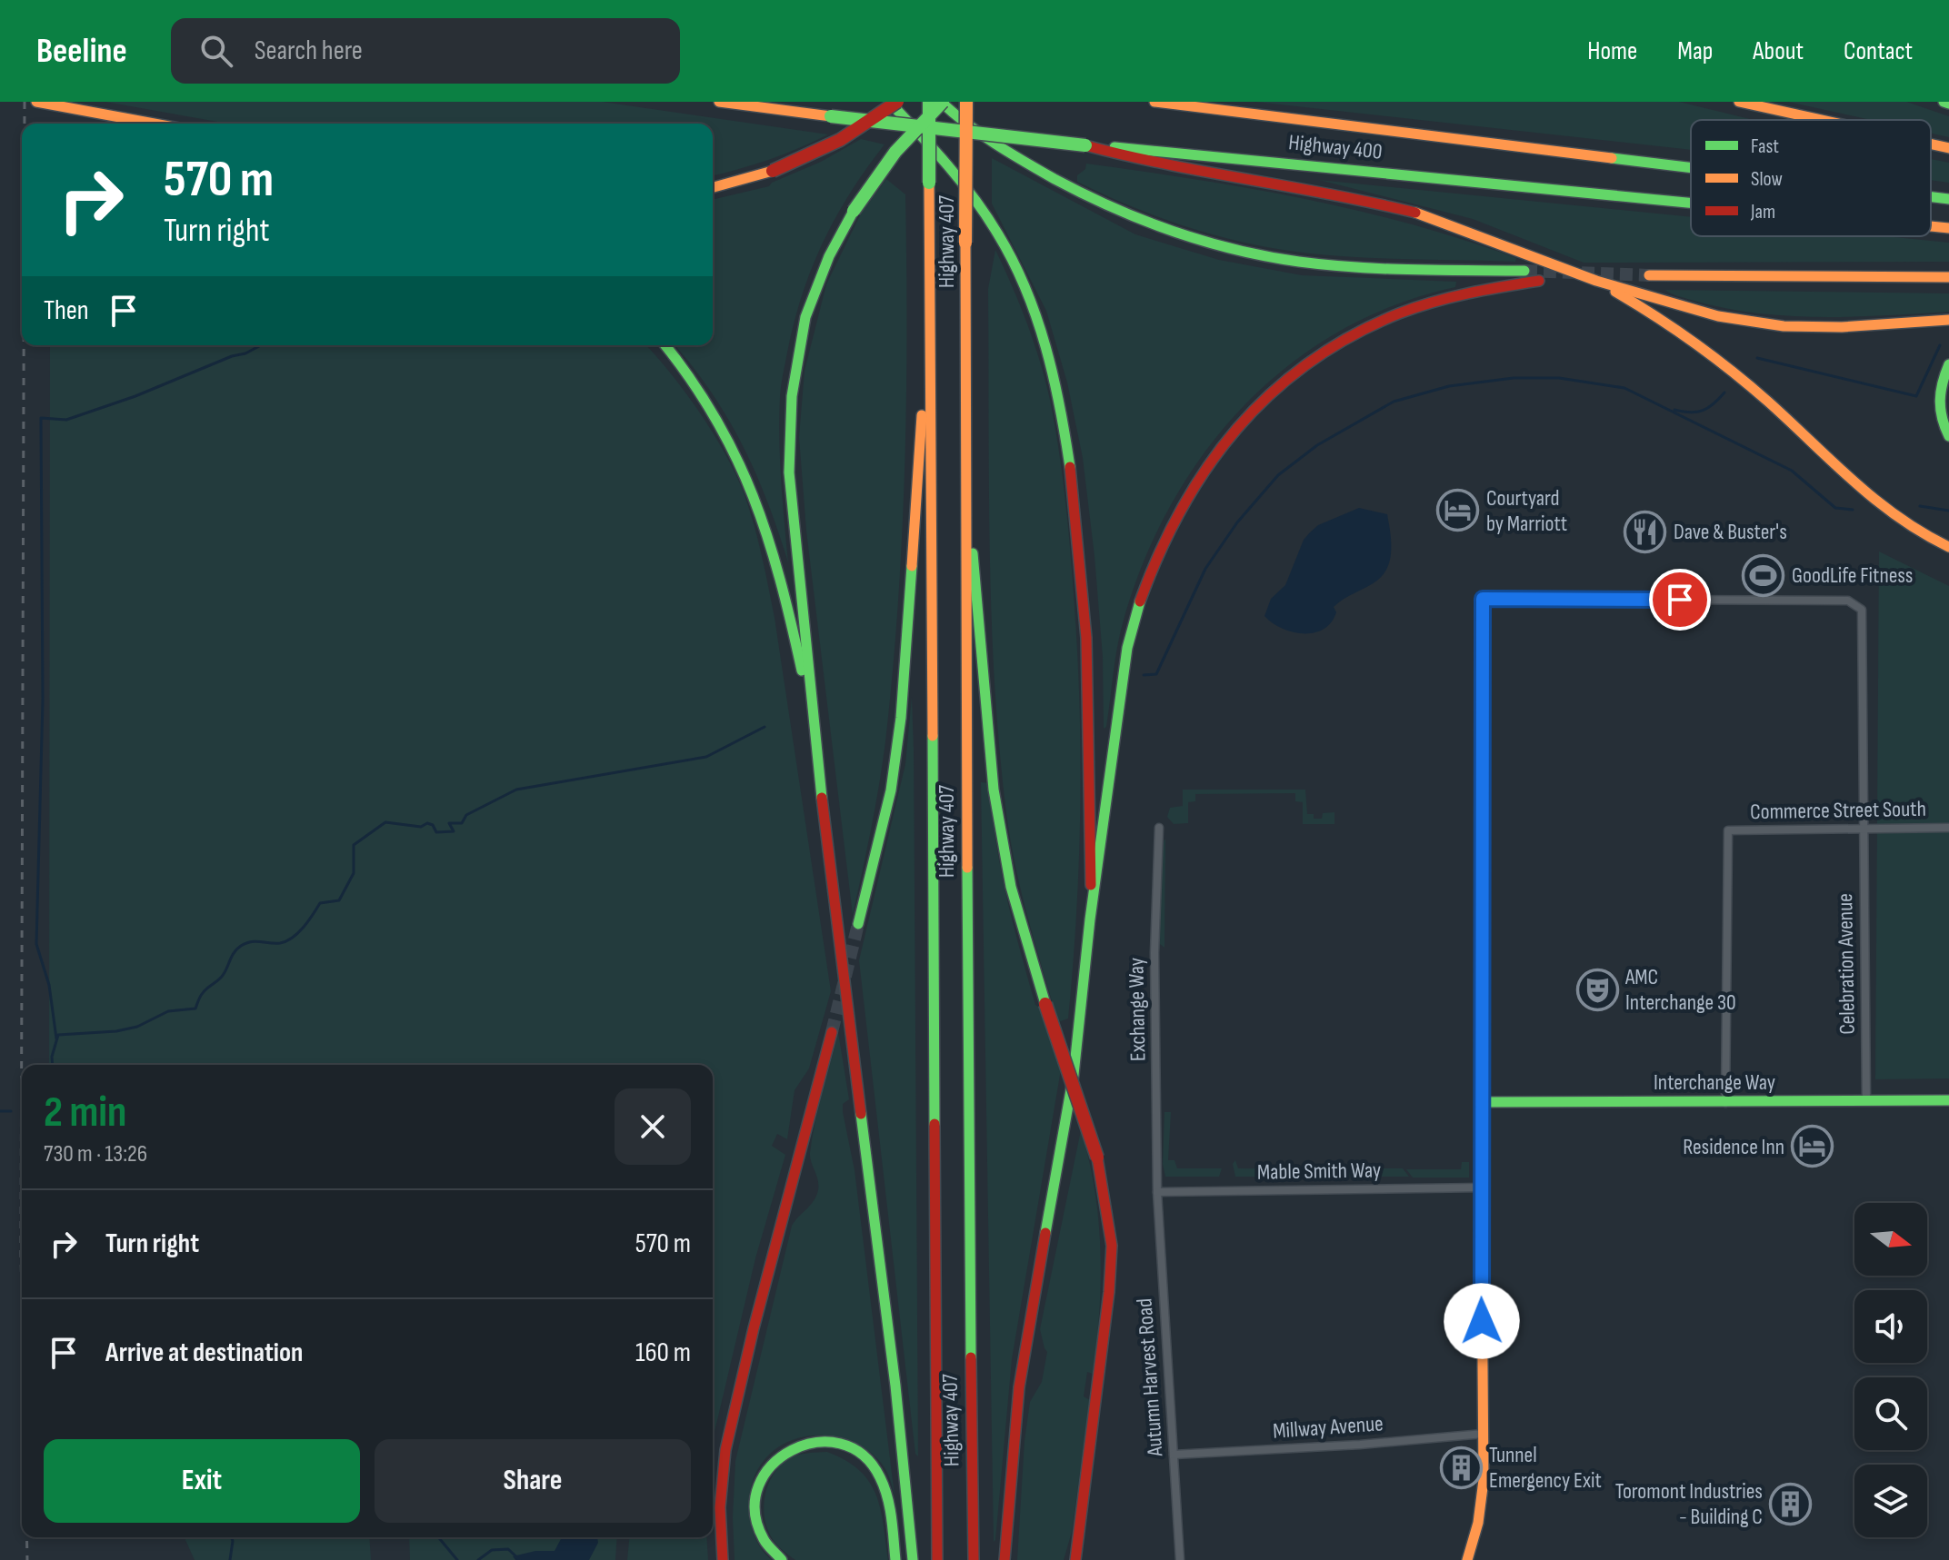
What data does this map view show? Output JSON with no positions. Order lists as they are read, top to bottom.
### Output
{
  "streets": {
    "main road": ["Highway 400", "Highway 407", "Interchange Way"],
    "street": [
      "Commerce Street South",
      "Celebration Avenue",
      "Exchange Way",
      "Mable Smith Way",
      "Autumn Harvest Road",
      "Millway Avenue"
    ]
  },
  "crossings": [
    ["Commerce Street South", "Celebration Avenue"],
    ["Commerce Street South", "Interchange Way"],
    ["Celebration Avenue", "Interchange Way"],
    ["Exchange Way", "Mable Smith Way"],
    ["Exchange Way", "Autumn Harvest Road"],
    ["Mable Smith Way", "Autumn Harvest Road"],
    ["Autumn Harvest Road", "Millway Avenue"]
  ],
  "places": {
    "hotel": ["Courtyard by Marriott", "Residence Inn"],
    "restaurant": ["Dave & Buster's"],
    "sports": ["GoodLife Fitness"],
    "theatre": ["AMC Interchange 30"],
    "building": ["Tunnel Emergency Exit", "Toromont Industries - Building C"]
  },
  "legend": ["Fast", "Slow", "Jam"],
  "north": "right",
  "page": {
    "header": "Beeline",
    "search": "Search here",
    "nav": [
      "Home",
      "Map",
      "About",
      "Contact"
    ],
    "turn": ["570 m", "Turn right"],
    "then": "Then",
    "heading": ["2 min", "730 m · 13:26"],
    "list": [
      {
        "name": "Turn right",
        "value": "570 m"
      },
      {
        "name": "Arrive at destination",
        "value": "160 m"
      }
    ],
    "buttons": ["Exit", "Share"]
  }
}
